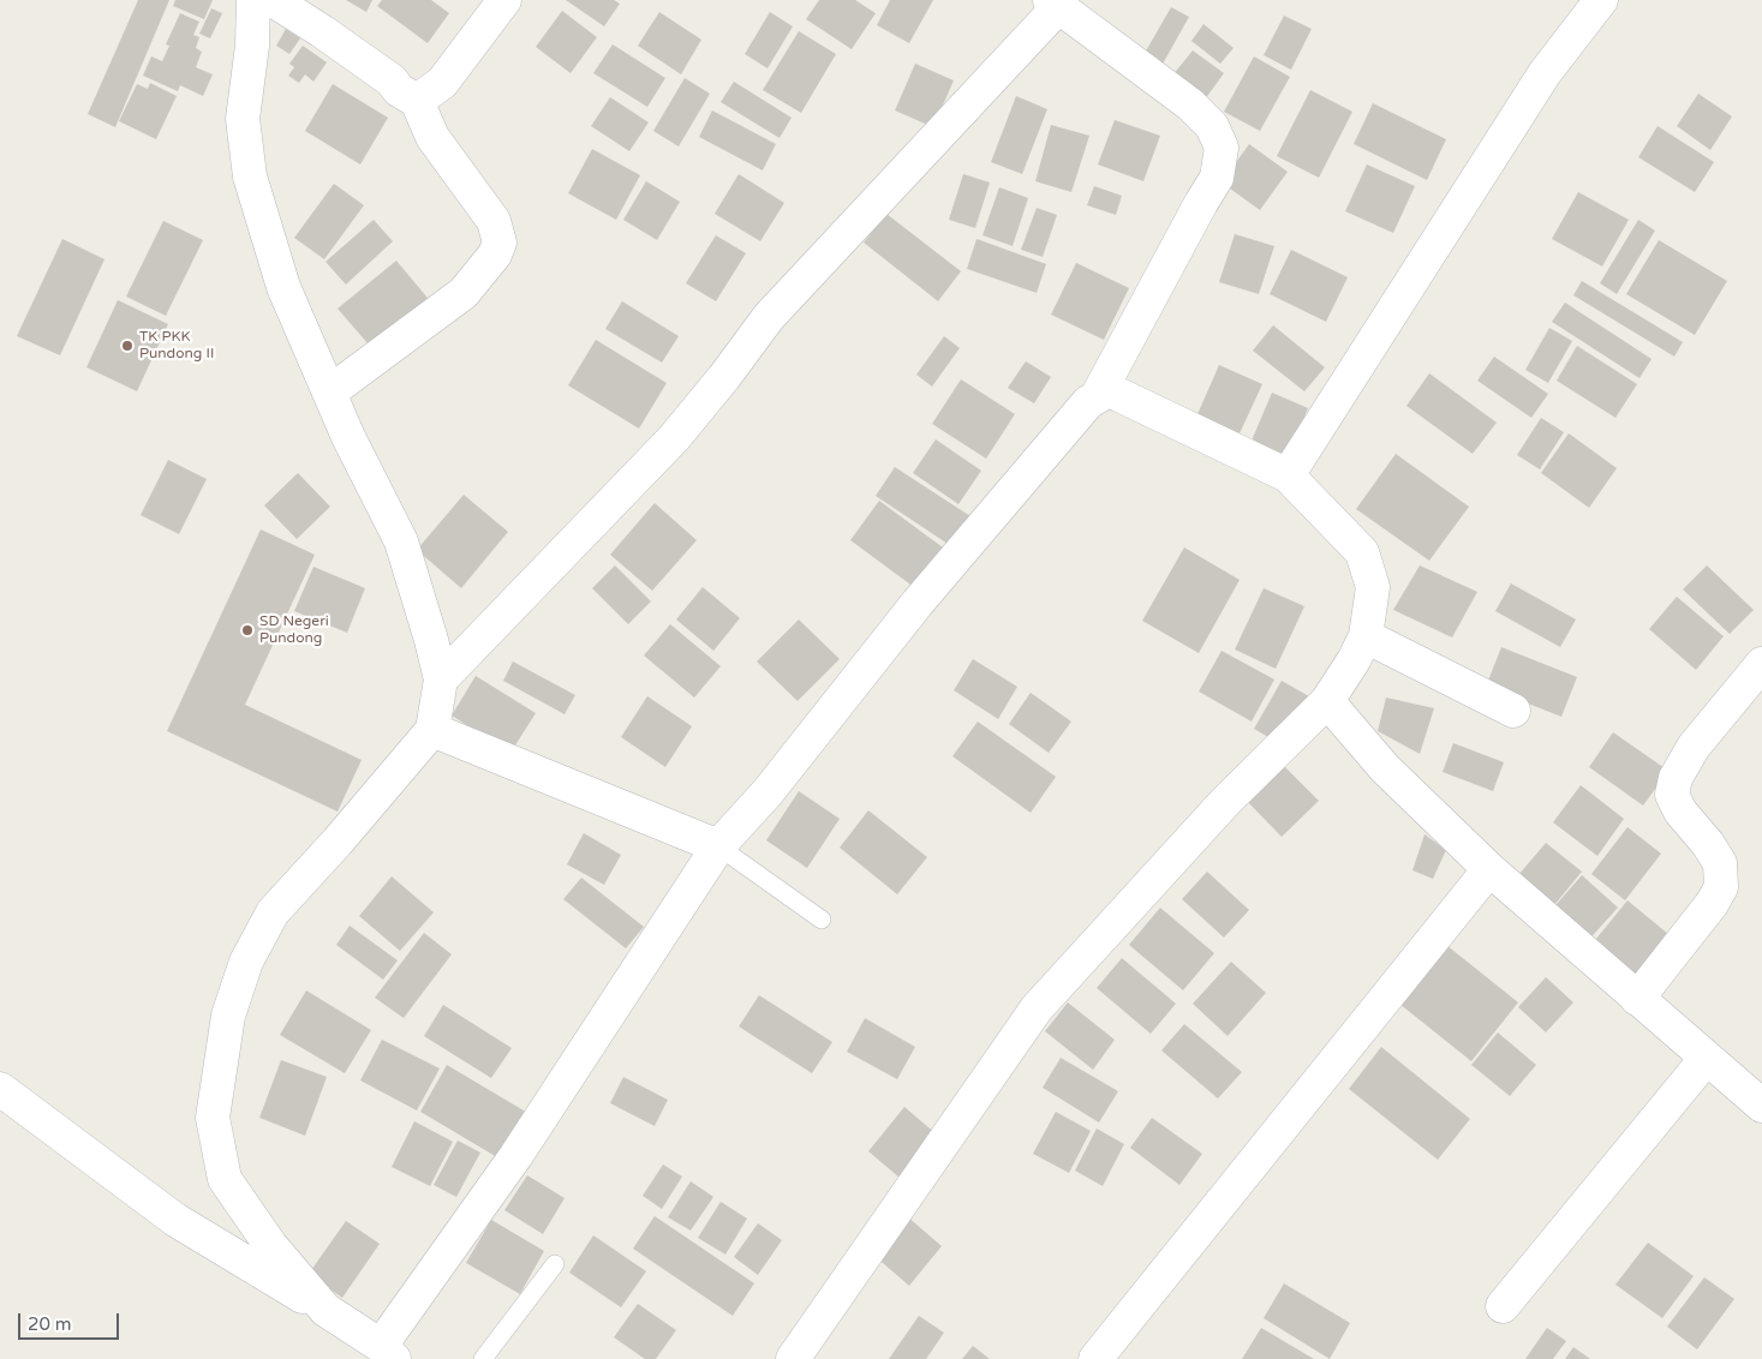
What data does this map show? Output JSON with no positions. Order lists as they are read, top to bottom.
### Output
{
  "places": ["TK PKK Pundong II", "SD Negeri Pundong"],
  "scale_bar": "20 m"
}
